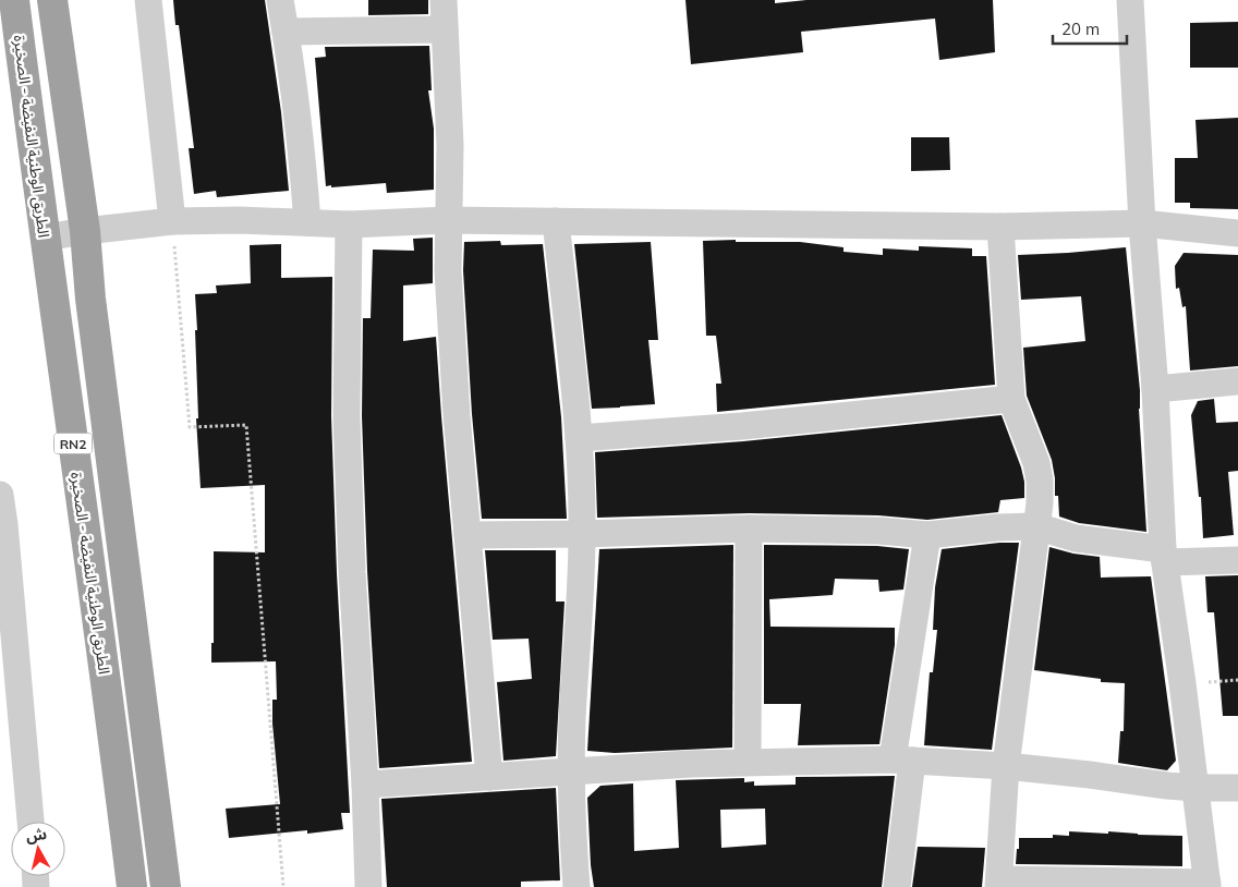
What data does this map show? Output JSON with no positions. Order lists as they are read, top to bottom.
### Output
{
  "streets": {
    "highway": ["الطريق الوطنية النفيضة - الصخيرة", "RN2"]
  },
  "scale_bar": "20 m",
  "north": "top"
}
